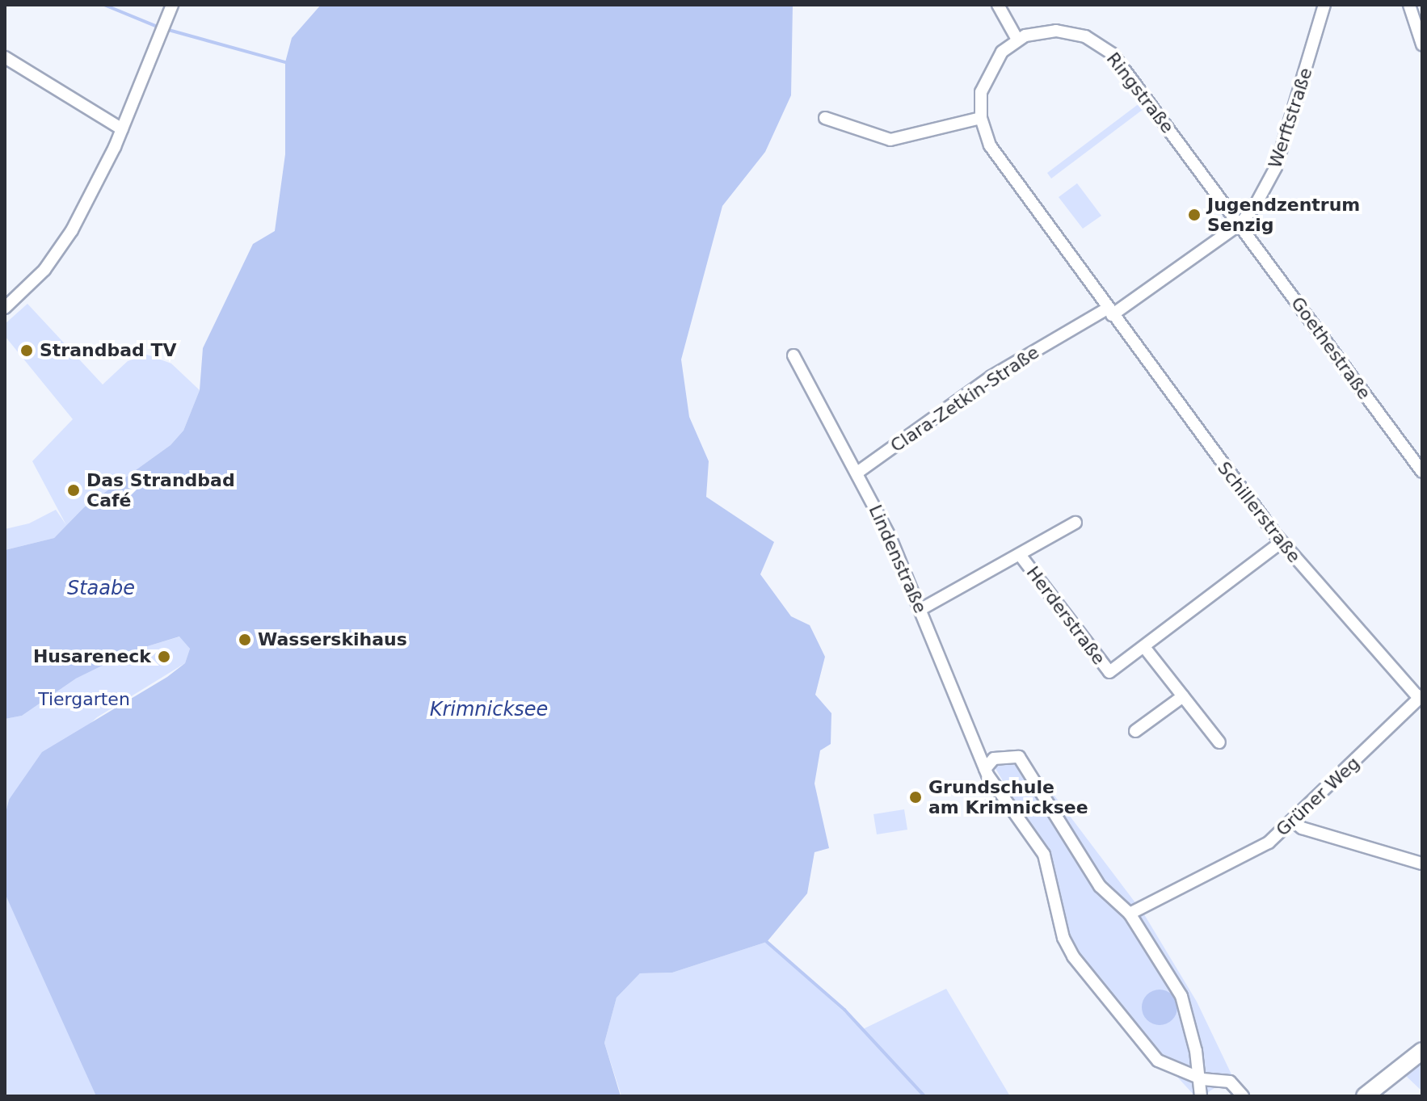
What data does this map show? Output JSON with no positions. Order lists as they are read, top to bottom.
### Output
{
  "streets": {
    "street": [
      "Ringstraße",
      "Werftstraße",
      "Goethestraße",
      "Clara-Zetkin-Straße",
      "Schillerstraße",
      "Lindenstraße",
      "Herderstraße",
      "Grüner Weg"
    ]
  },
  "crossings": [
    ["Ringstraße", "Werftstraße"],
    ["Ringstraße", "Goethestraße"],
    ["Ringstraße", "Clara-Zetkin-Straße"],
    ["Werftstraße", "Goethestraße"],
    ["Werftstraße", "Clara-Zetkin-Straße"],
    ["Goethestraße", "Clara-Zetkin-Straße"],
    ["Clara-Zetkin-Straße", "Schillerstraße"],
    ["Clara-Zetkin-Straße", "Lindenstraße"],
    ["Schillerstraße", "Herderstraße"],
    ["Schillerstraße", "Grüner Weg"],
    ["Lindenstraße", "Herderstraße"]
  ],
  "water": ["Staabe", "Krimnicksee"],
  "parks": ["Tiergarten"],
  "places": [
    "Jugendzentrum Senzig",
    "Strandbad TV",
    "Das Strandbad Café",
    "Wasserskihaus",
    "Husareneck",
    "Grundschule am Krimnicksee"
  ]
}
